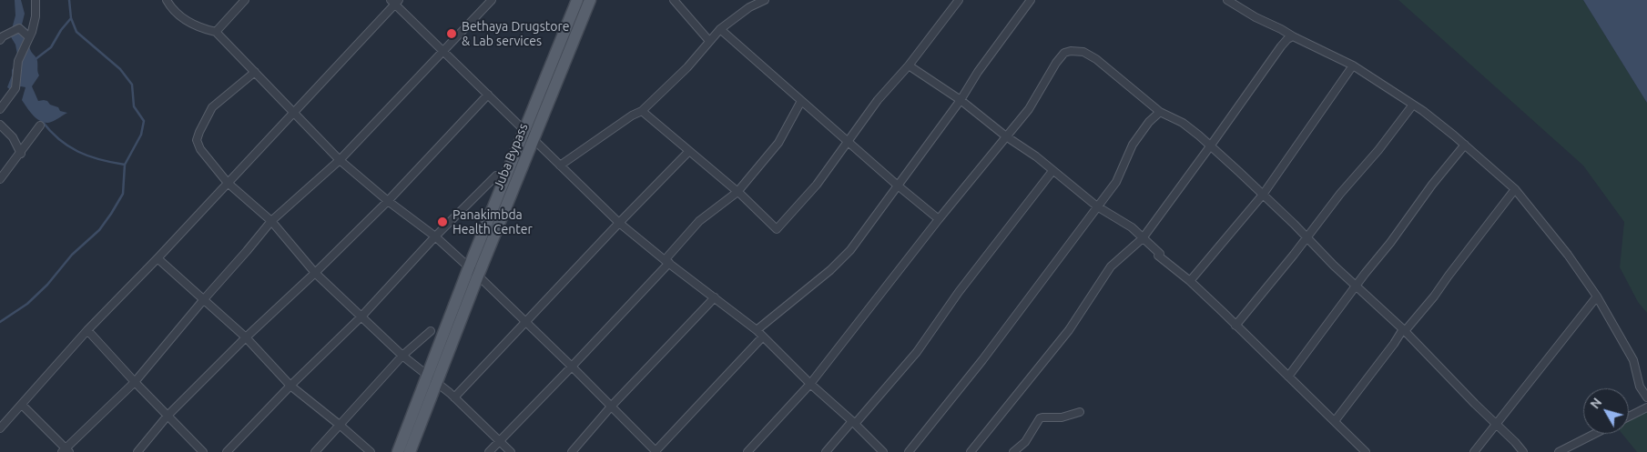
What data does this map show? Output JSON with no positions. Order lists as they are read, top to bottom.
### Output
{
  "streets": {
    "main road": ["Juba Bypass"]
  },
  "places": ["Bethaya Drugstore & Lab services", "Panakimbda Health Center"],
  "north": "top left"
}
